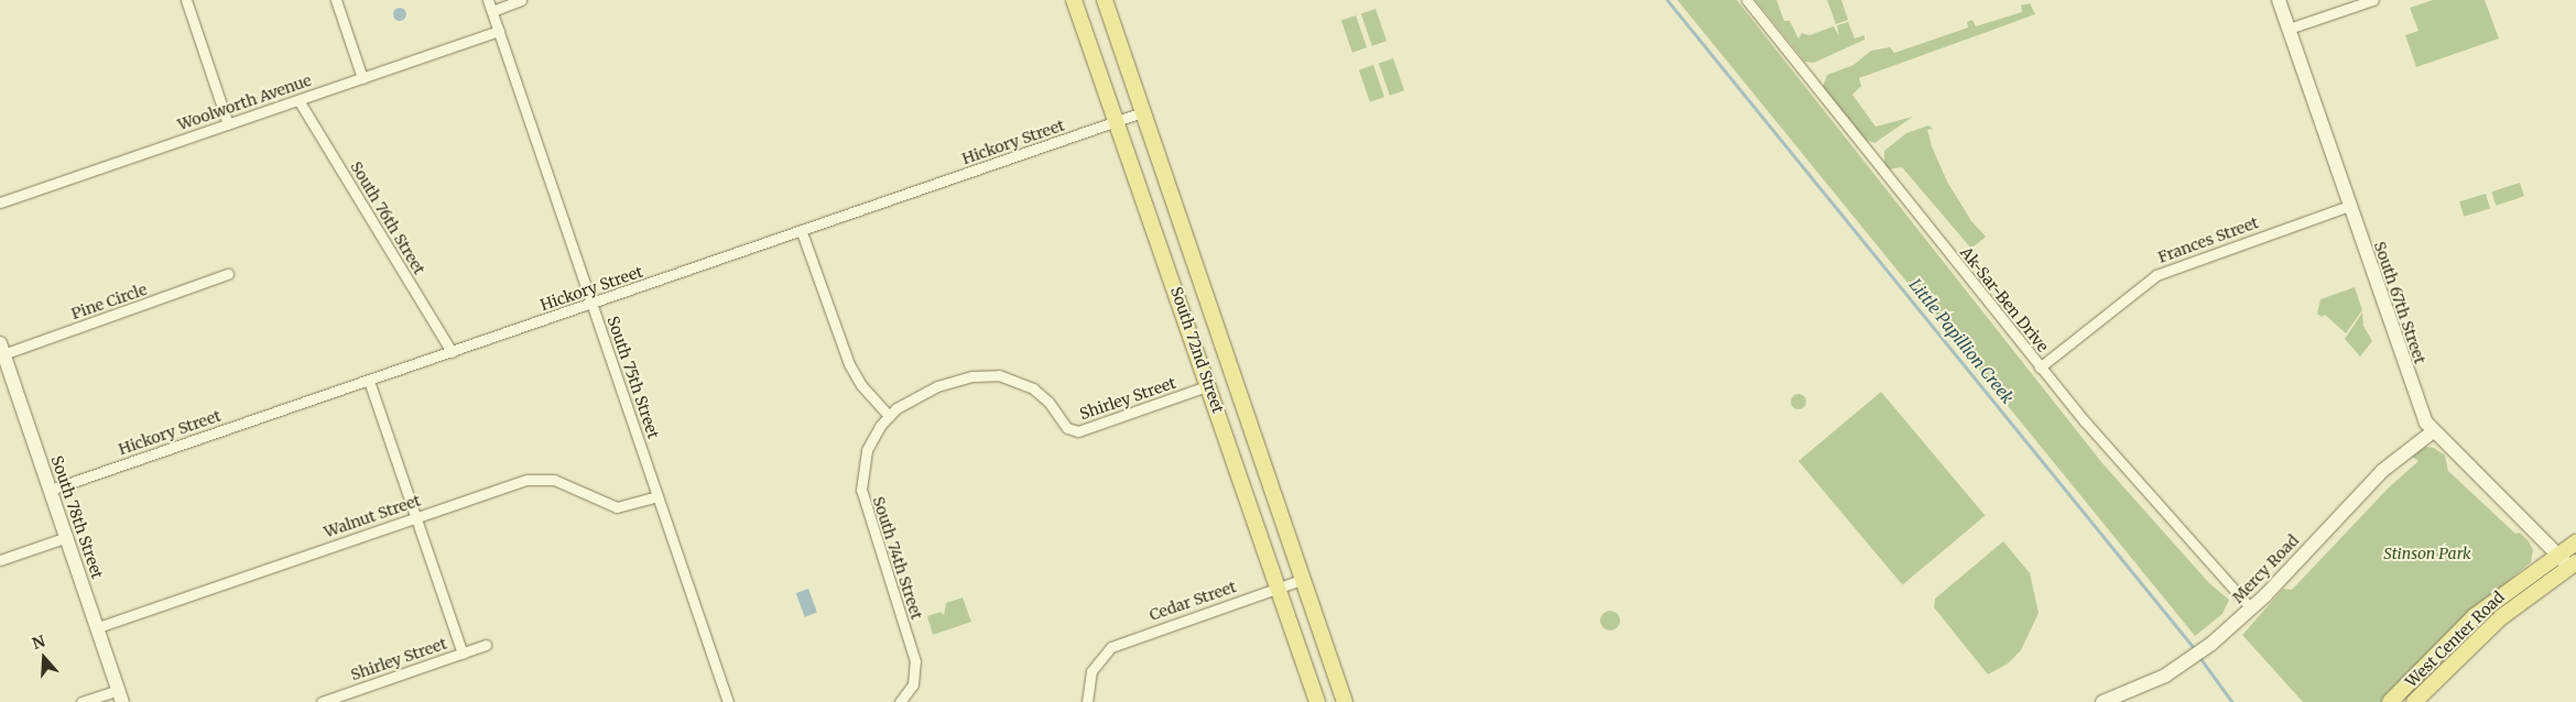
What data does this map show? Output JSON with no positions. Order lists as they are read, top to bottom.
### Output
{
  "streets": {
    "main road": [
      "South 67th Street",
      "South 72nd Street",
      "South 78th Street",
      "Mercy Road",
      "West Center Road"
    ],
    "street": [
      "Woolworth Avenue",
      "Hickory Street",
      "South 76th Street",
      "Frances Street",
      "Ak-Sar-Ben Drive",
      "Pine Circle",
      "South 75th Street",
      "Shirley Street",
      "Walnut Street",
      "South 74th Street",
      "Cedar Street"
    ]
  },
  "crossings": [
    ["Woolworth Avenue", "South 76th Street"],
    ["Woolworth Avenue", "South 75th Street"],
    ["Hickory Street", "South 76th Street"],
    ["Hickory Street", "South 72nd Street"],
    ["Hickory Street", "South 75th Street"],
    ["Hickory Street", "South 78th Street"],
    ["Frances Street", "Ak-Sar-Ben Drive"],
    ["Frances Street", "South 67th Street"],
    ["Ak-Sar-Ben Drive", "Mercy Road"],
    ["Pine Circle", "South 78th Street"],
    ["South 67th Street", "Mercy Road"],
    ["South 67th Street", "West Center Road"],
    ["South 72nd Street", "Shirley Street"],
    ["South 72nd Street", "Cedar Street"],
    ["South 75th Street", "Walnut Street"],
    ["Shirley Street", "South 74th Street"],
    ["Walnut Street", "South 78th Street"]
  ],
  "water": ["Little Papillion Creek"],
  "parks": ["Stinson Park"],
  "north": "top"
}
